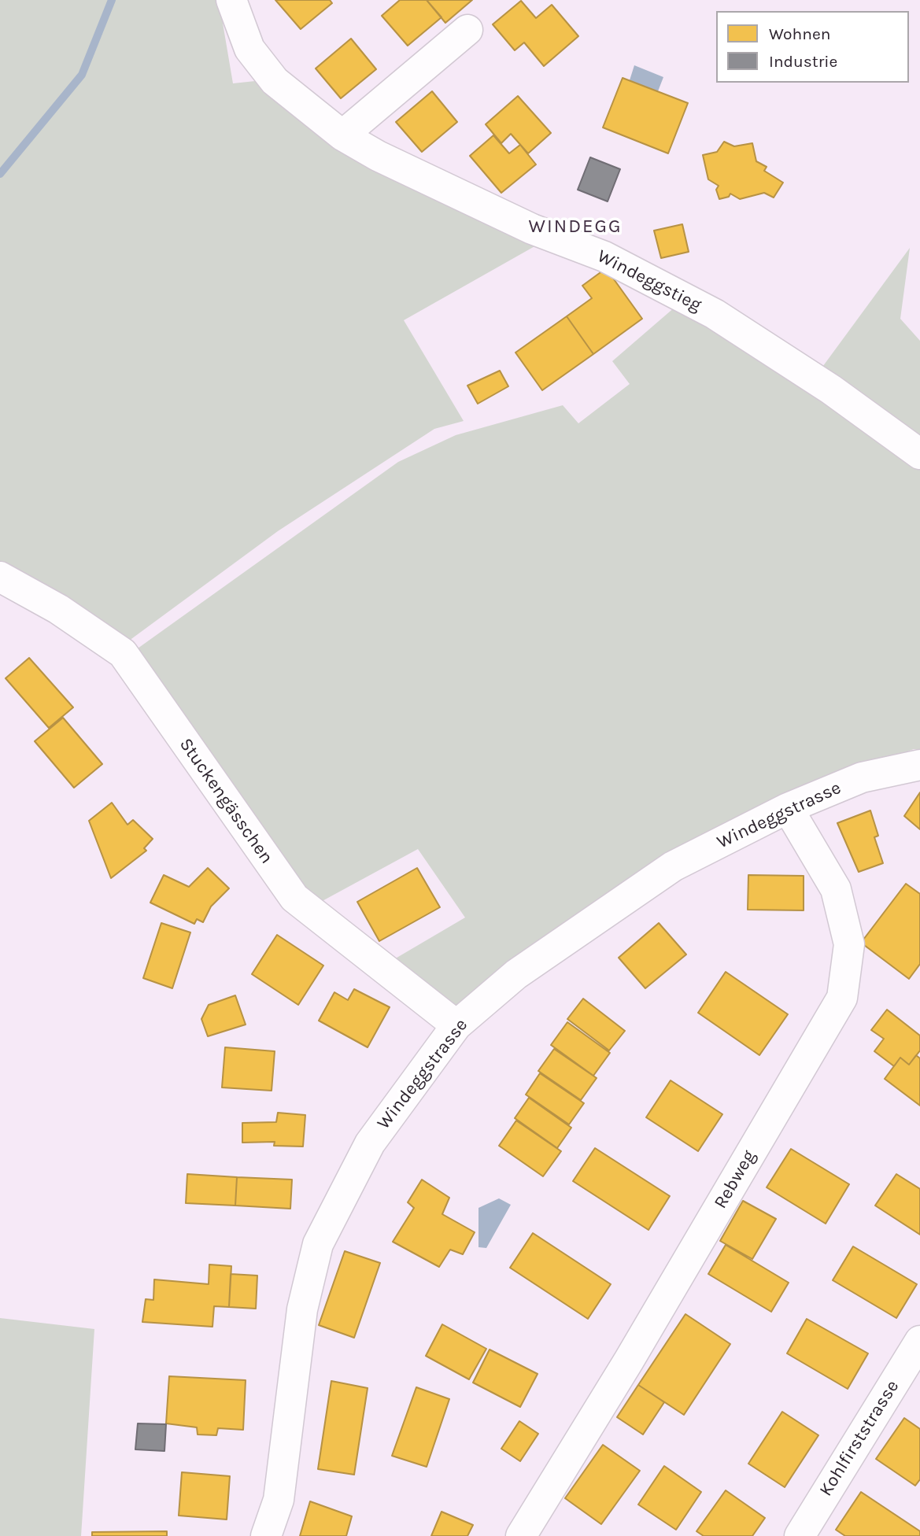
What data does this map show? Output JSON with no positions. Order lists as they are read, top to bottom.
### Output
{
  "streets": {
    "street": [
      "Windeggstieg",
      "Stuckengässchen",
      "Windeggstrasse",
      "Rebweg",
      "Kohlfirststrasse"
    ]
  },
  "crossings": [
    ["Stuckengässchen", "Windeggstrasse"],
    ["Windeggstrasse", "Rebweg"]
  ],
  "districts": ["WINDEGG"],
  "legend": ["Wohnen", "Industrie"]
}
